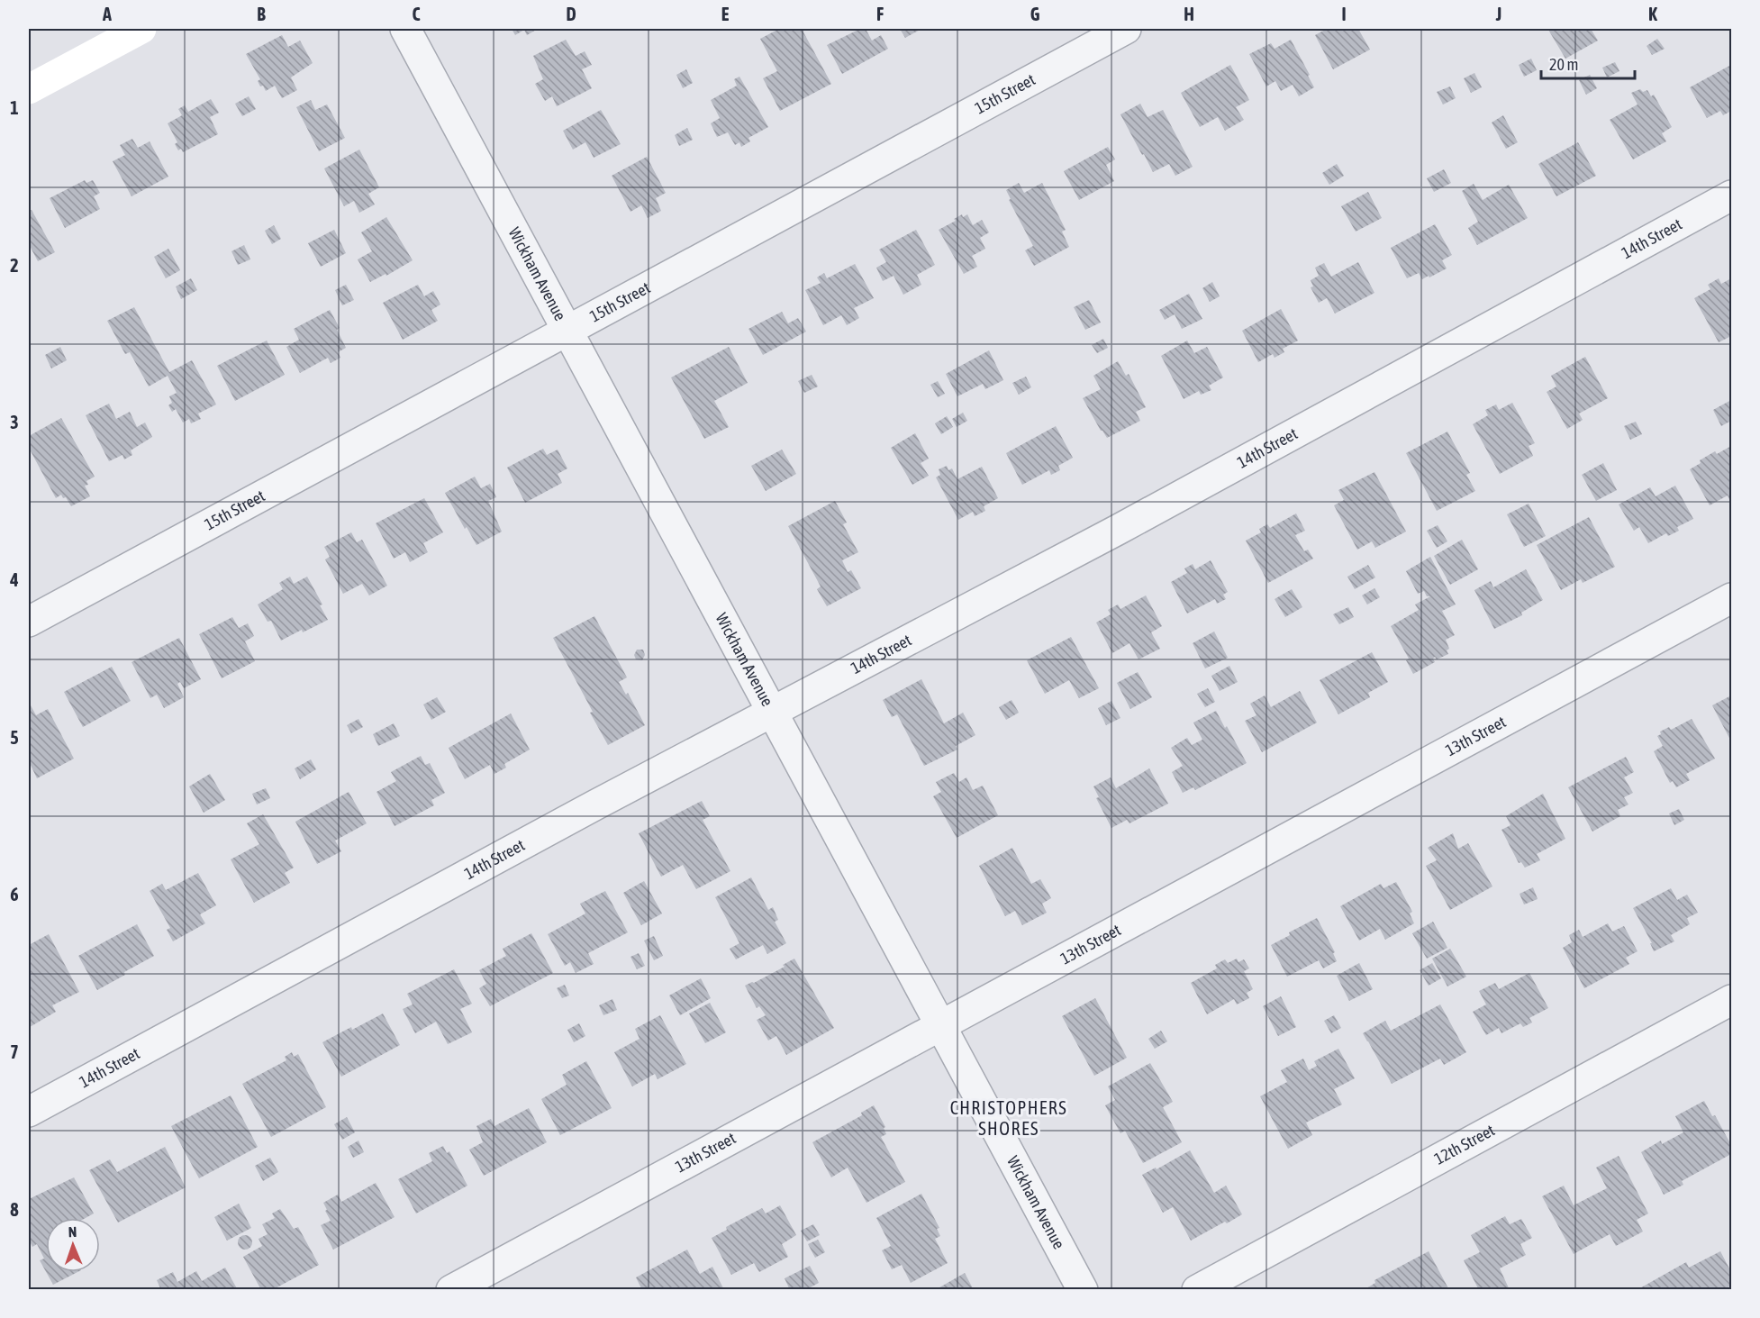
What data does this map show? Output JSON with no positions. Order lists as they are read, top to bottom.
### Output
{
  "streets": {
    "street": [
      "15th Street",
      "14th Street",
      "Wickham Avenue",
      "13th Street",
      "12th Street"
    ]
  },
  "crossings": [
    ["15th Street", "Wickham Avenue"],
    ["14th Street", "Wickham Avenue"],
    ["Wickham Avenue", "13th Street"]
  ],
  "districts": ["CHRISTOPHERS SHORES"],
  "scale_bar": "20 m",
  "north": "top",
  "grid": {
    "columns": [
      "A",
      "B",
      "C",
      "D",
      "E",
      "F",
      "G",
      "H",
      "I",
      "J",
      "K"
    ],
    "rows": [
      "1",
      "2",
      "3",
      "4",
      "5",
      "6",
      "7",
      "8"
    ]
  }
}
